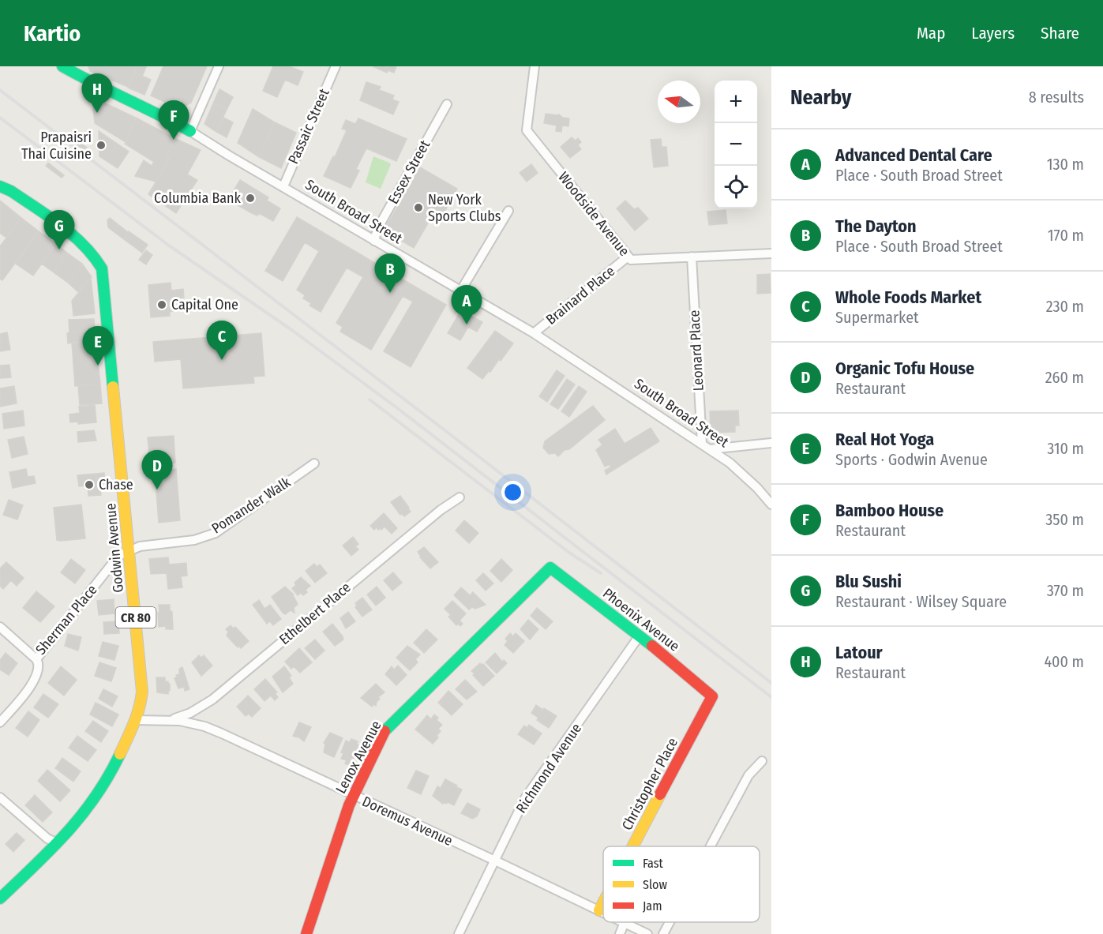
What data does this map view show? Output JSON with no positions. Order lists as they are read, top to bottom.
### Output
{
  "streets": {
    "street": [
      "Passaic Street",
      "Essex Street",
      "South Broad Street",
      "Woodside Avenue",
      "Brainard Place",
      "Leonard Place",
      "Pomander Walk",
      "Godwin Avenue",
      "Ethelbert Place",
      "CR 80",
      "Sherman Place",
      "Phoenix Avenue",
      "Lenox Avenue",
      "Richmond Avenue",
      "Christopher Place",
      "Doremus Avenue"
    ]
  },
  "crossings": [
    ["Passaic Street", "South Broad Street"],
    ["Essex Street", "South Broad Street"],
    ["South Broad Street", "Brainard Place"],
    ["South Broad Street", "Leonard Place"],
    ["Woodside Avenue", "Brainard Place"],
    ["Woodside Avenue", "Leonard Place"],
    ["Pomander Walk", "Godwin Avenue"],
    ["Pomander Walk", "Sherman Place"],
    ["Godwin Avenue", "Sherman Place"],
    ["Godwin Avenue", "Doremus Avenue"],
    ["Ethelbert Place", "Doremus Avenue"],
    ["Phoenix Avenue", "Lenox Avenue"],
    ["Phoenix Avenue", "Richmond Avenue"],
    ["Phoenix Avenue", "Christopher Place"],
    ["Lenox Avenue", "Doremus Avenue"],
    ["Richmond Avenue", "Doremus Avenue"],
    ["Christopher Place", "Doremus Avenue"]
  ],
  "places": [
    "Prapaisri Thai Cuisine",
    "Columbia Bank",
    "New York Sports Clubs",
    "Capital One",
    "Chase"
  ],
  "legend": ["Fast", "Slow", "Jam"],
  "north": "left",
  "page": {
    "header": "Kartio",
    "nav": ["Map", "Layers", "Share"],
    "heading": ["Nearby", "8 results"],
    "pins": [
      "H",
      "F",
      "G",
      "B",
      "A",
      "C",
      "E",
      "D"
    ],
    "map_buttons": ["+", "−"],
    "list": [
      {
        "mark": "A",
        "name": "Advanced Dental Care",
        "note": "Place · South Broad Street",
        "value": "130 m"
      },
      {
        "mark": "B",
        "name": "The Dayton",
        "note": "Place · South Broad Street",
        "value": "170 m"
      },
      {
        "mark": "C",
        "name": "Whole Foods Market",
        "note": "Supermarket",
        "value": "230 m"
      },
      {
        "mark": "D",
        "name": "Organic Tofu House",
        "note": "Restaurant",
        "value": "260 m"
      },
      {
        "mark": "E",
        "name": "Real Hot Yoga",
        "note": "Sports · Godwin Avenue",
        "value": "310 m"
      },
      {
        "mark": "F",
        "name": "Bamboo House",
        "note": "Restaurant",
        "value": "350 m"
      },
      {
        "mark": "G",
        "name": "Blu Sushi",
        "note": "Restaurant · Wilsey Square",
        "value": "370 m"
      },
      {
        "mark": "H",
        "name": "Latour",
        "note": "Restaurant",
        "value": "400 m"
      }
    ]
  }
}
